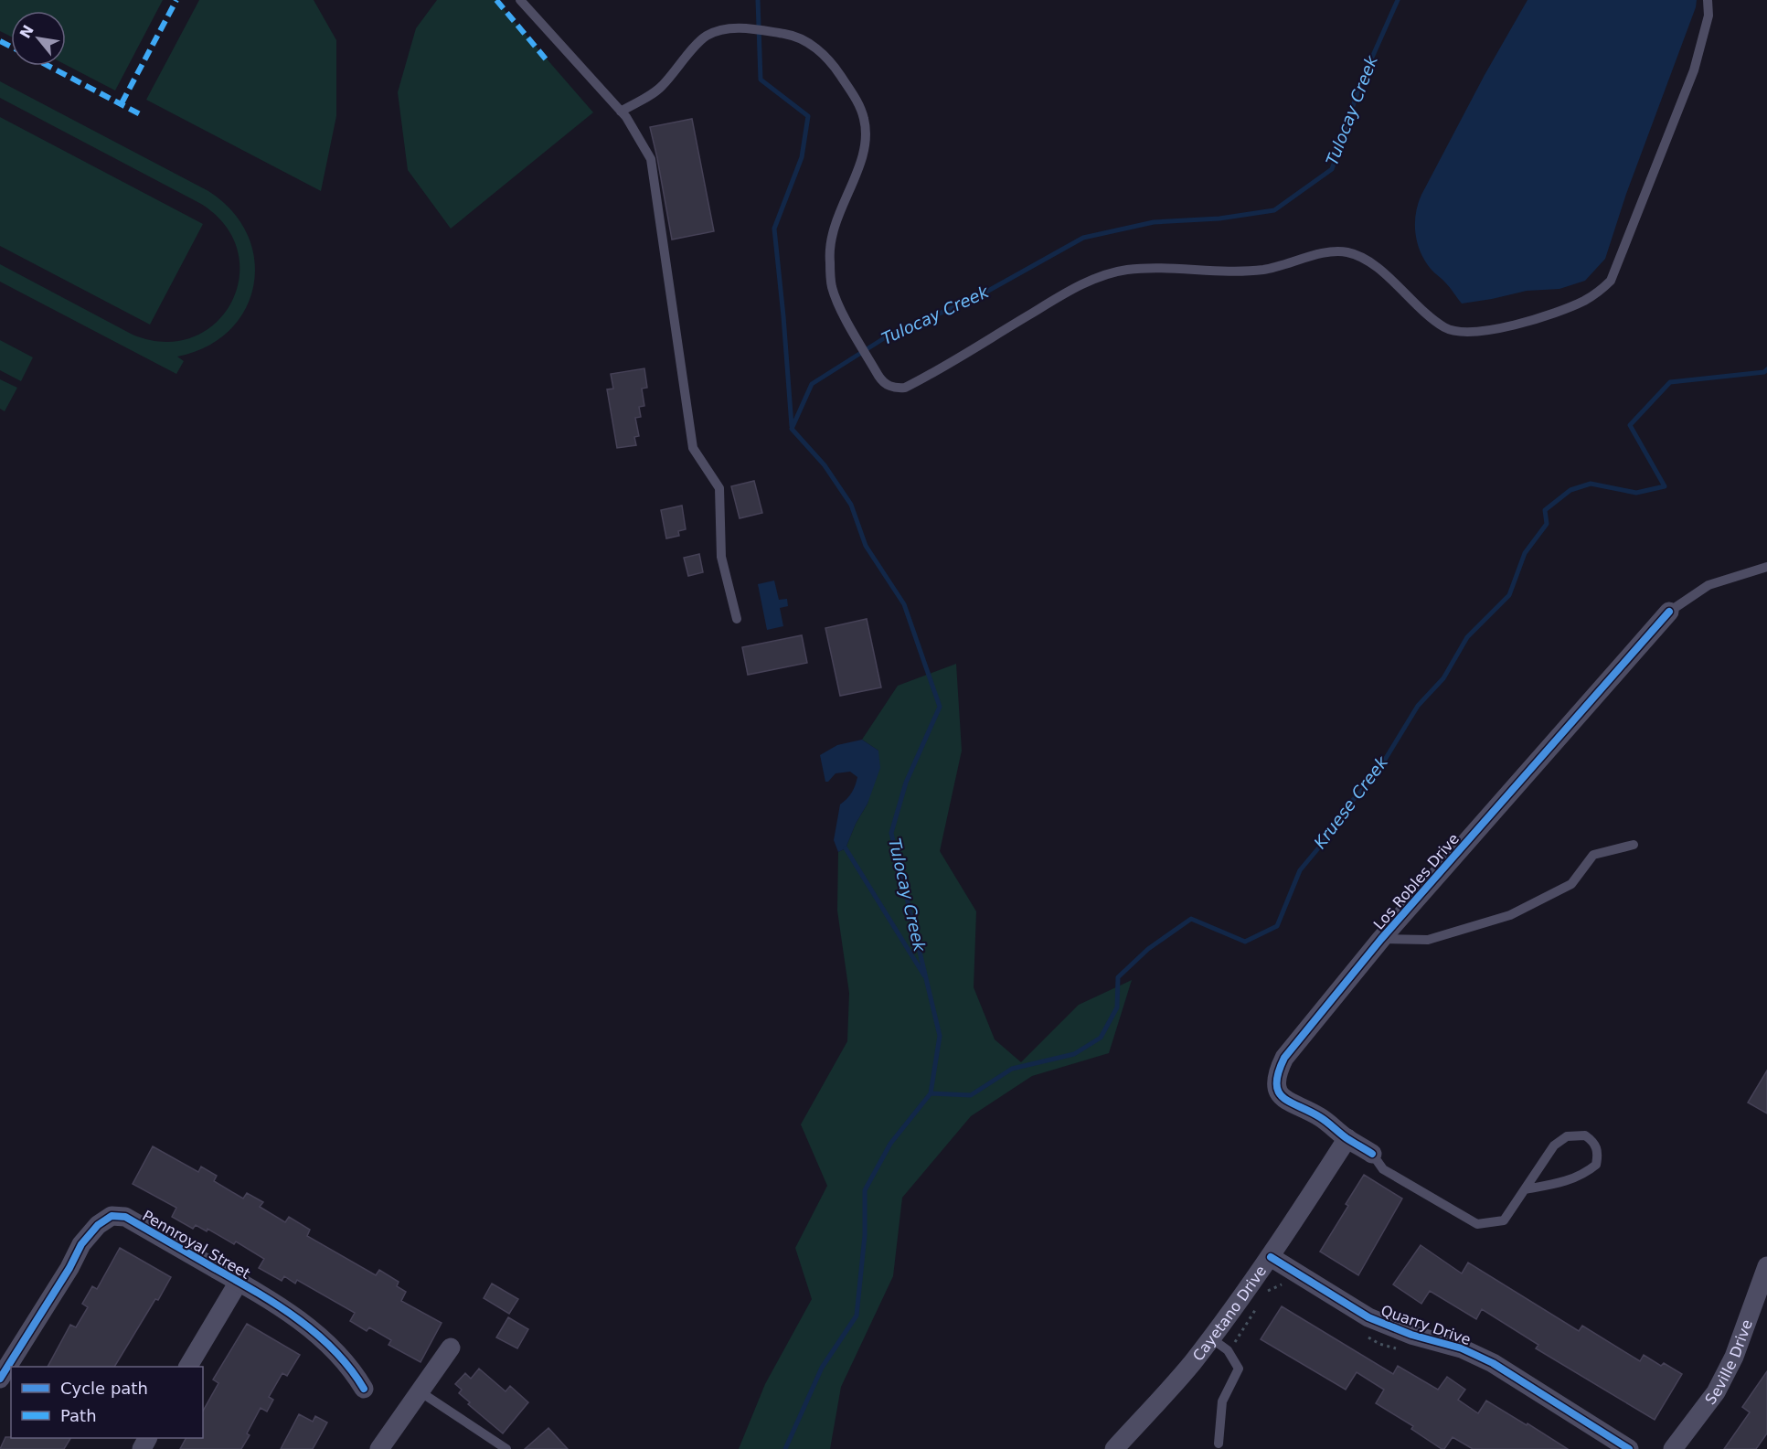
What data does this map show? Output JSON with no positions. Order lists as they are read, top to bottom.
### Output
{
  "streets": {
    "street": [
      "Los Robles Drive",
      "Pennroyal Street",
      "Cayetano Drive",
      "Quarry Drive",
      "Seville Drive"
    ]
  },
  "crossings": [
    ["Los Robles Drive", "Cayetano Drive"],
    ["Cayetano Drive", "Quarry Drive"]
  ],
  "water": ["Tulocay Creek", "Kruese Creek"],
  "legend": ["Cycle path", "Path"],
  "north": "top left"
}
